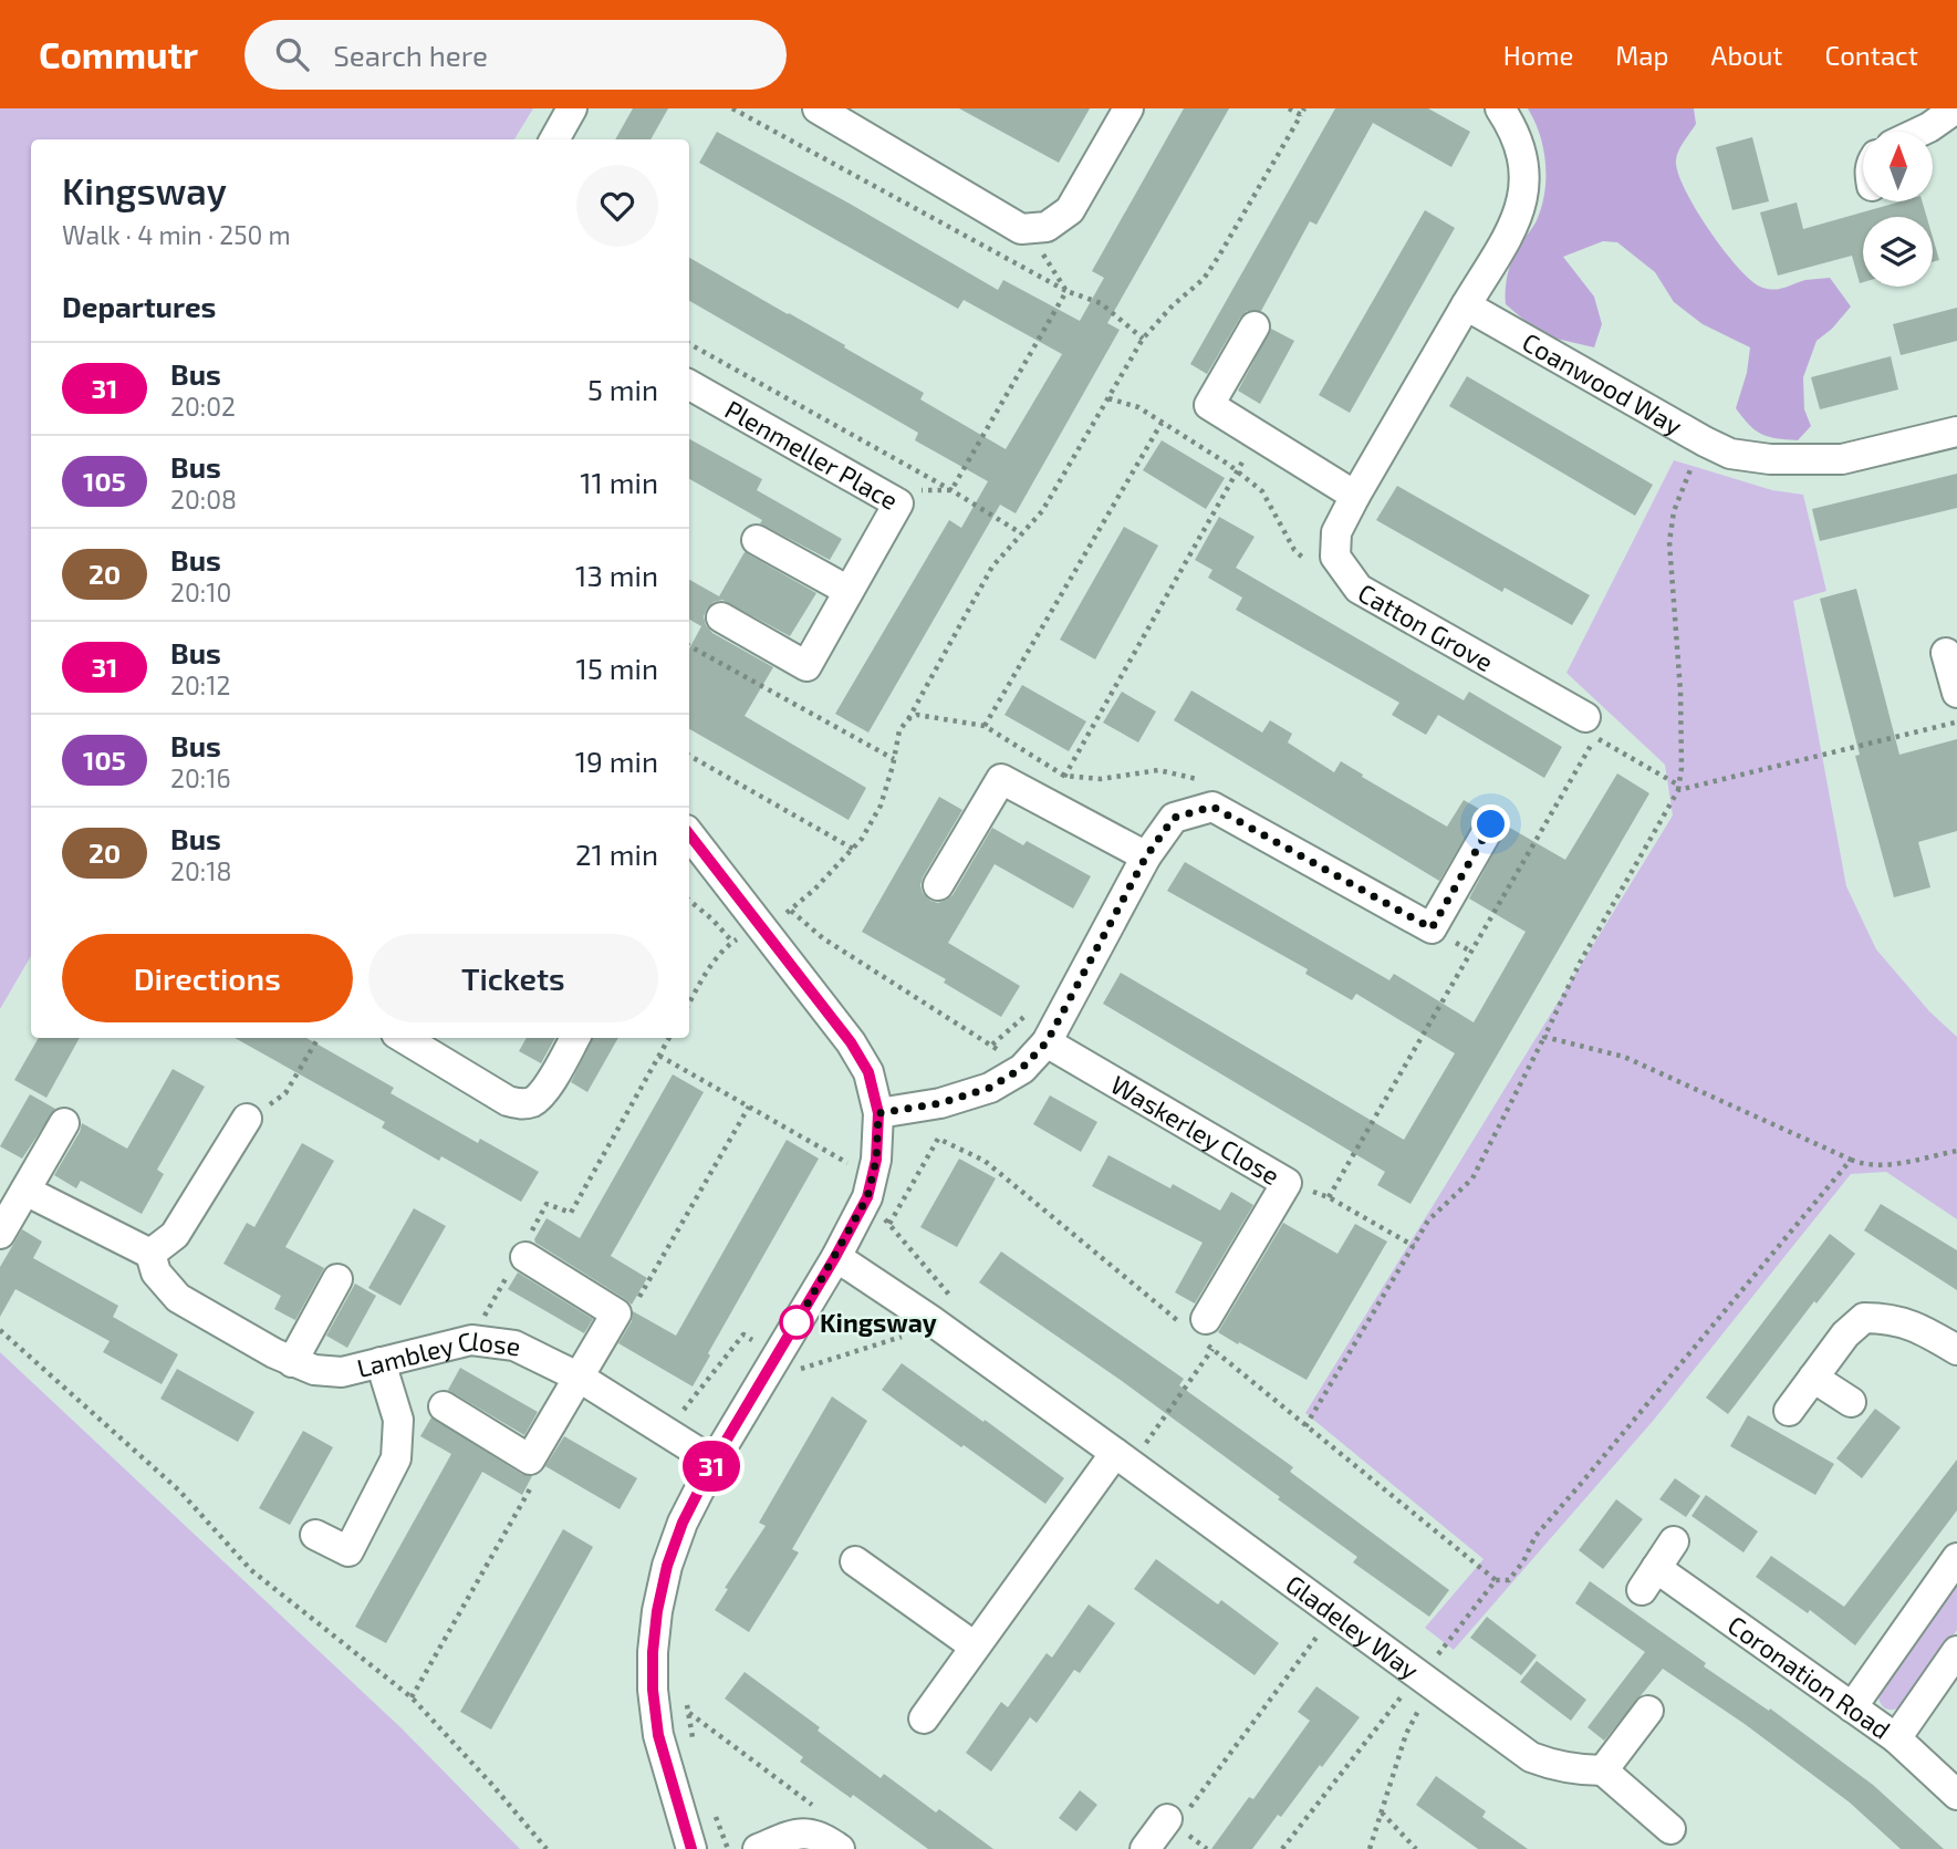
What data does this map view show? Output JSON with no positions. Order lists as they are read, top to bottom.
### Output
{
  "streets": {
    "street": [
      "Coanwood Way",
      "Plenmeller Place",
      "Catton Grove",
      "Waskerley Close",
      "Lambley Close",
      "Gladeley Way",
      "Coronation Road"
    ]
  },
  "crossings": [
    ["Coanwood Way", "Catton Grove"]
  ],
  "places": ["Kingsway"],
  "lines": ["bus line 31"],
  "north": "top",
  "page": {
    "header": "Commutr",
    "search": "Search here",
    "nav": [
      "Home",
      "Map",
      "About",
      "Contact"
    ],
    "on_map": "31",
    "heading": [
      ["Kingsway", "Walk · 4 min · 250 m"],
      "Departures"
    ],
    "list": [
      {
        "mark": "31",
        "name": "Bus",
        "note": "20:02",
        "value": "5 min"
      },
      {
        "mark": "105",
        "name": "Bus",
        "note": "20:08",
        "value": "11 min"
      },
      {
        "mark": "20",
        "name": "Bus",
        "note": "20:10",
        "value": "13 min"
      },
      {
        "mark": "31",
        "name": "Bus",
        "note": "20:12",
        "value": "15 min"
      },
      {
        "mark": "105",
        "name": "Bus",
        "note": "20:16",
        "value": "19 min"
      },
      {
        "mark": "20",
        "name": "Bus",
        "note": "20:18",
        "value": "21 min"
      }
    ],
    "buttons": ["Directions", "Tickets"]
  }
}
